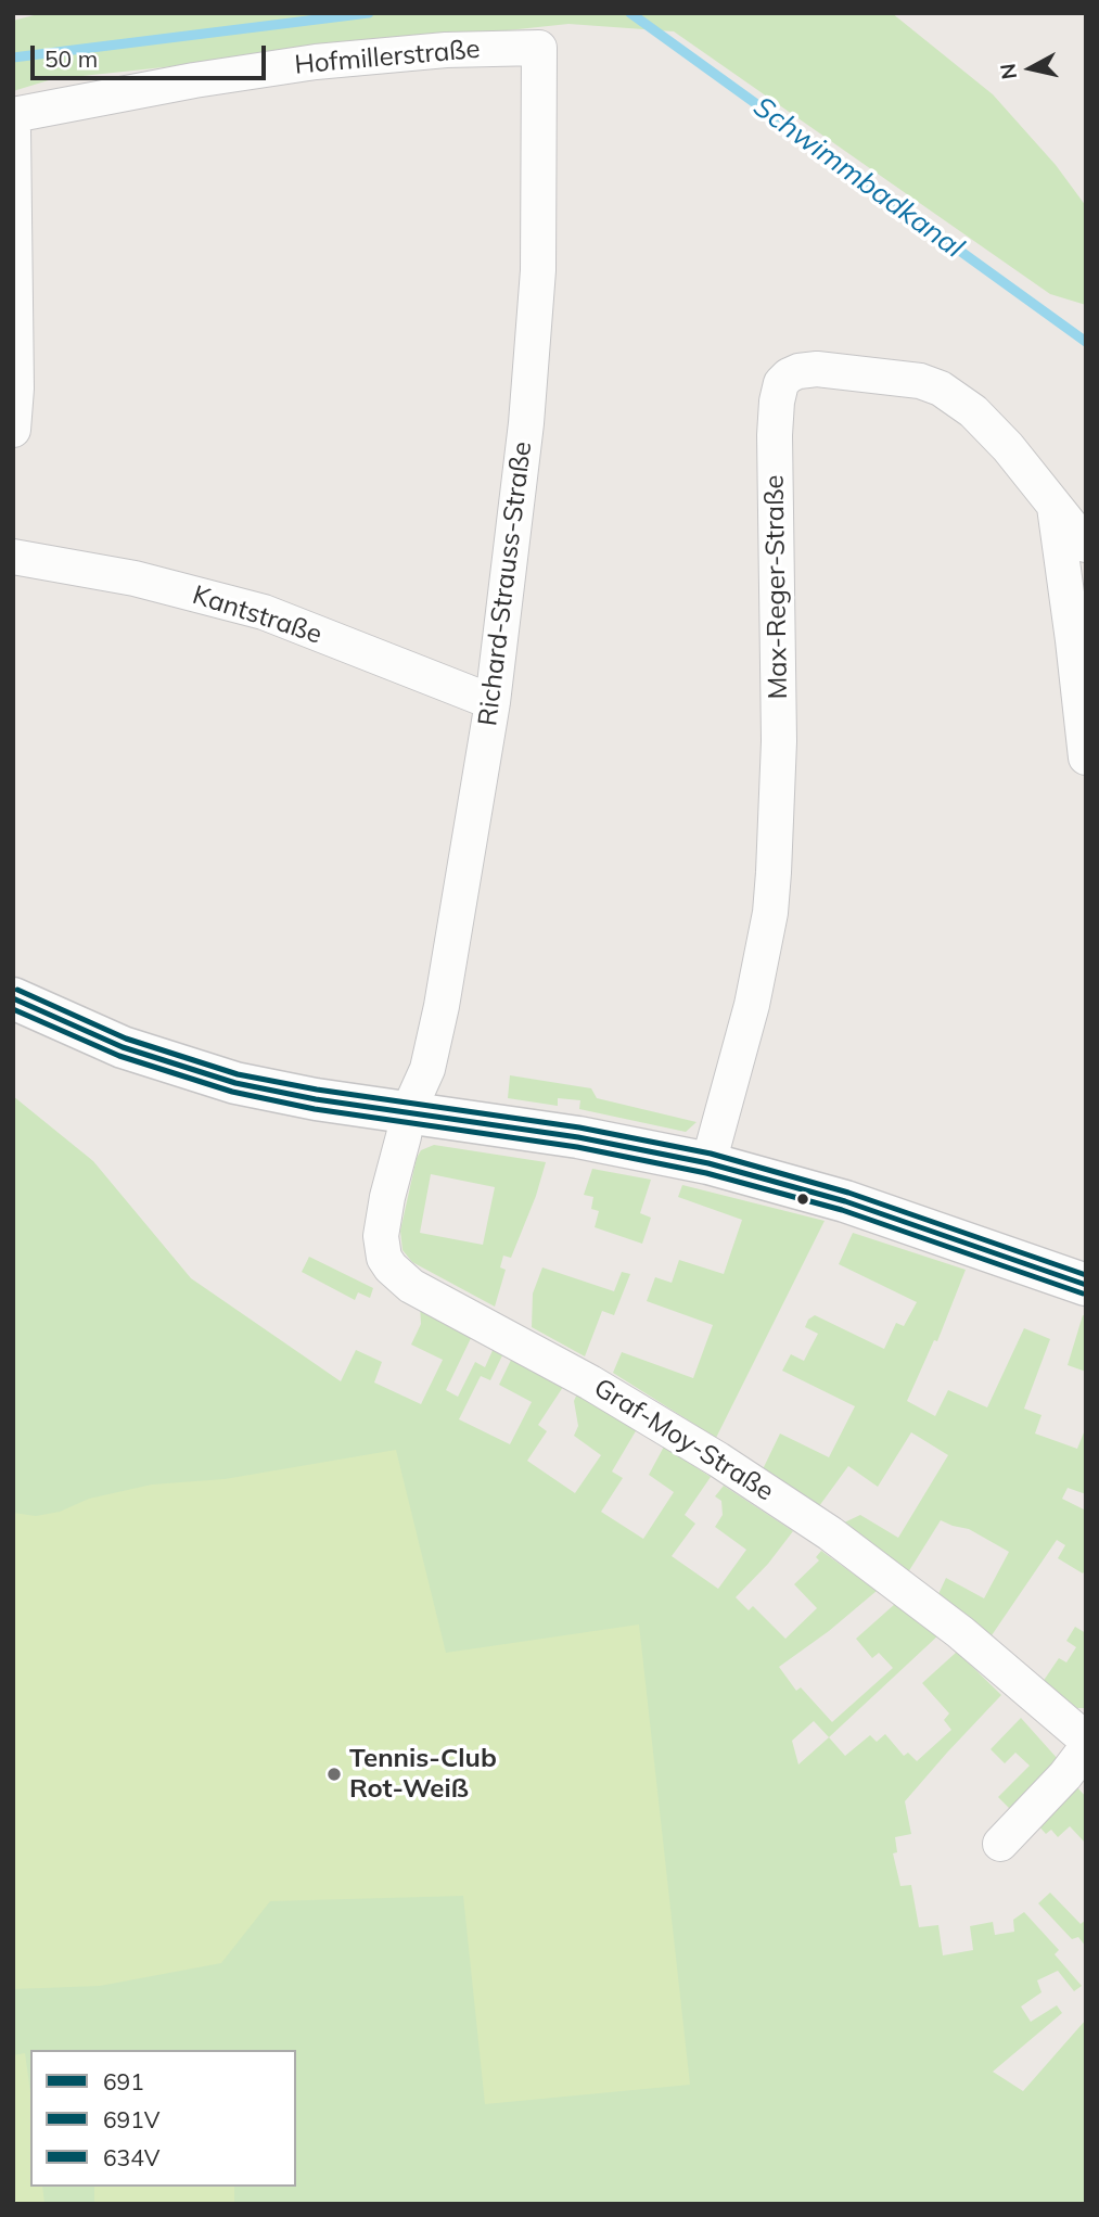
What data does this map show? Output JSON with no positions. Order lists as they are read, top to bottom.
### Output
{
  "streets": {
    "street": [
      "Hofmillerstraße",
      "Richard-Strauss-Straße",
      "Max-Reger-Straße",
      "Kantstraße",
      "Graf-Moy-Straße"
    ]
  },
  "crossings": [
    ["Hofmillerstraße", "Richard-Strauss-Straße"],
    ["Richard-Strauss-Straße", "Kantstraße"],
    ["Richard-Strauss-Straße", "Graf-Moy-Straße"]
  ],
  "water": ["Schwimmbadkanal"],
  "places": ["Tennis-Club Rot-Weiß"],
  "lines": ["transit line 634V", "transit line 691", "transit line 691V"],
  "legend": ["691", "691V", "634V"],
  "scale_bar": "50 m",
  "north": "left"
}
